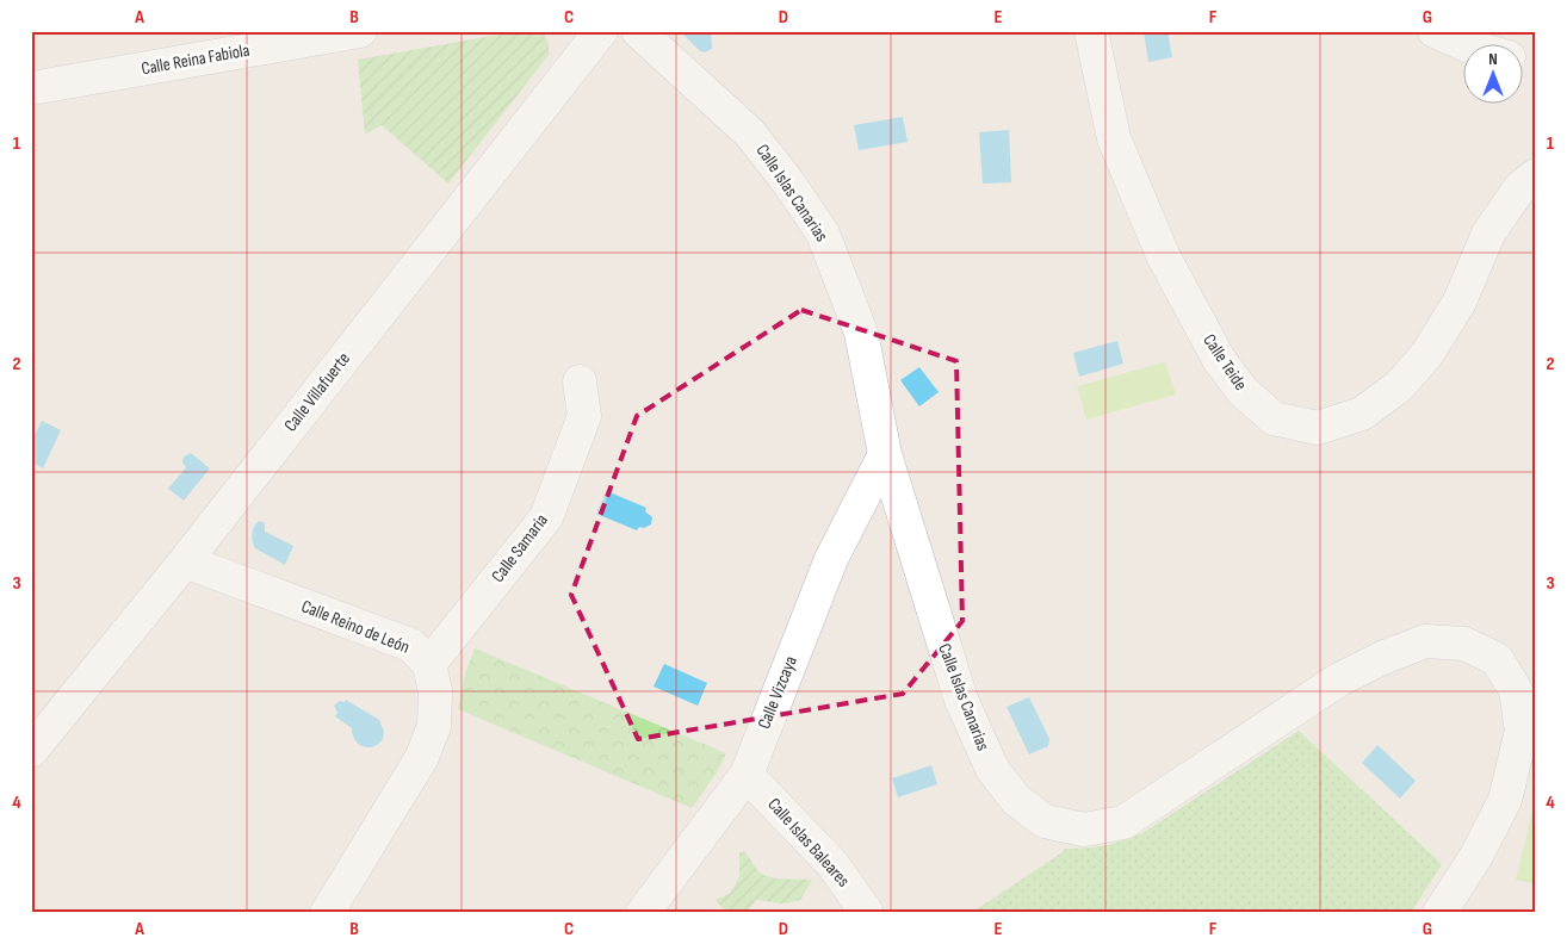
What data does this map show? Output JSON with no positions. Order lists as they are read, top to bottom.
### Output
{
  "streets": {
    "street": [
      "Calle Reina Fabiola",
      "Calle Islas Canarias",
      "Calle Teide",
      "Calle Villafuerte",
      "Calle Samaria",
      "Calle Reino de León",
      "Calle Vizcaya",
      "Calle Islas Baleares"
    ]
  },
  "crossings": [
    ["Calle Islas Canarias", "Calle Vizcaya"],
    ["Calle Villafuerte", "Calle Reino de León"],
    ["Calle Samaria", "Calle Reino de León"],
    ["Calle Vizcaya", "Calle Islas Baleares"]
  ],
  "north": "top",
  "grid": {
    "columns": [
      "A",
      "B",
      "C",
      "D",
      "E",
      "F",
      "G"
    ],
    "rows": [
      "1",
      "2",
      "3",
      "4"
    ]
  }
}
